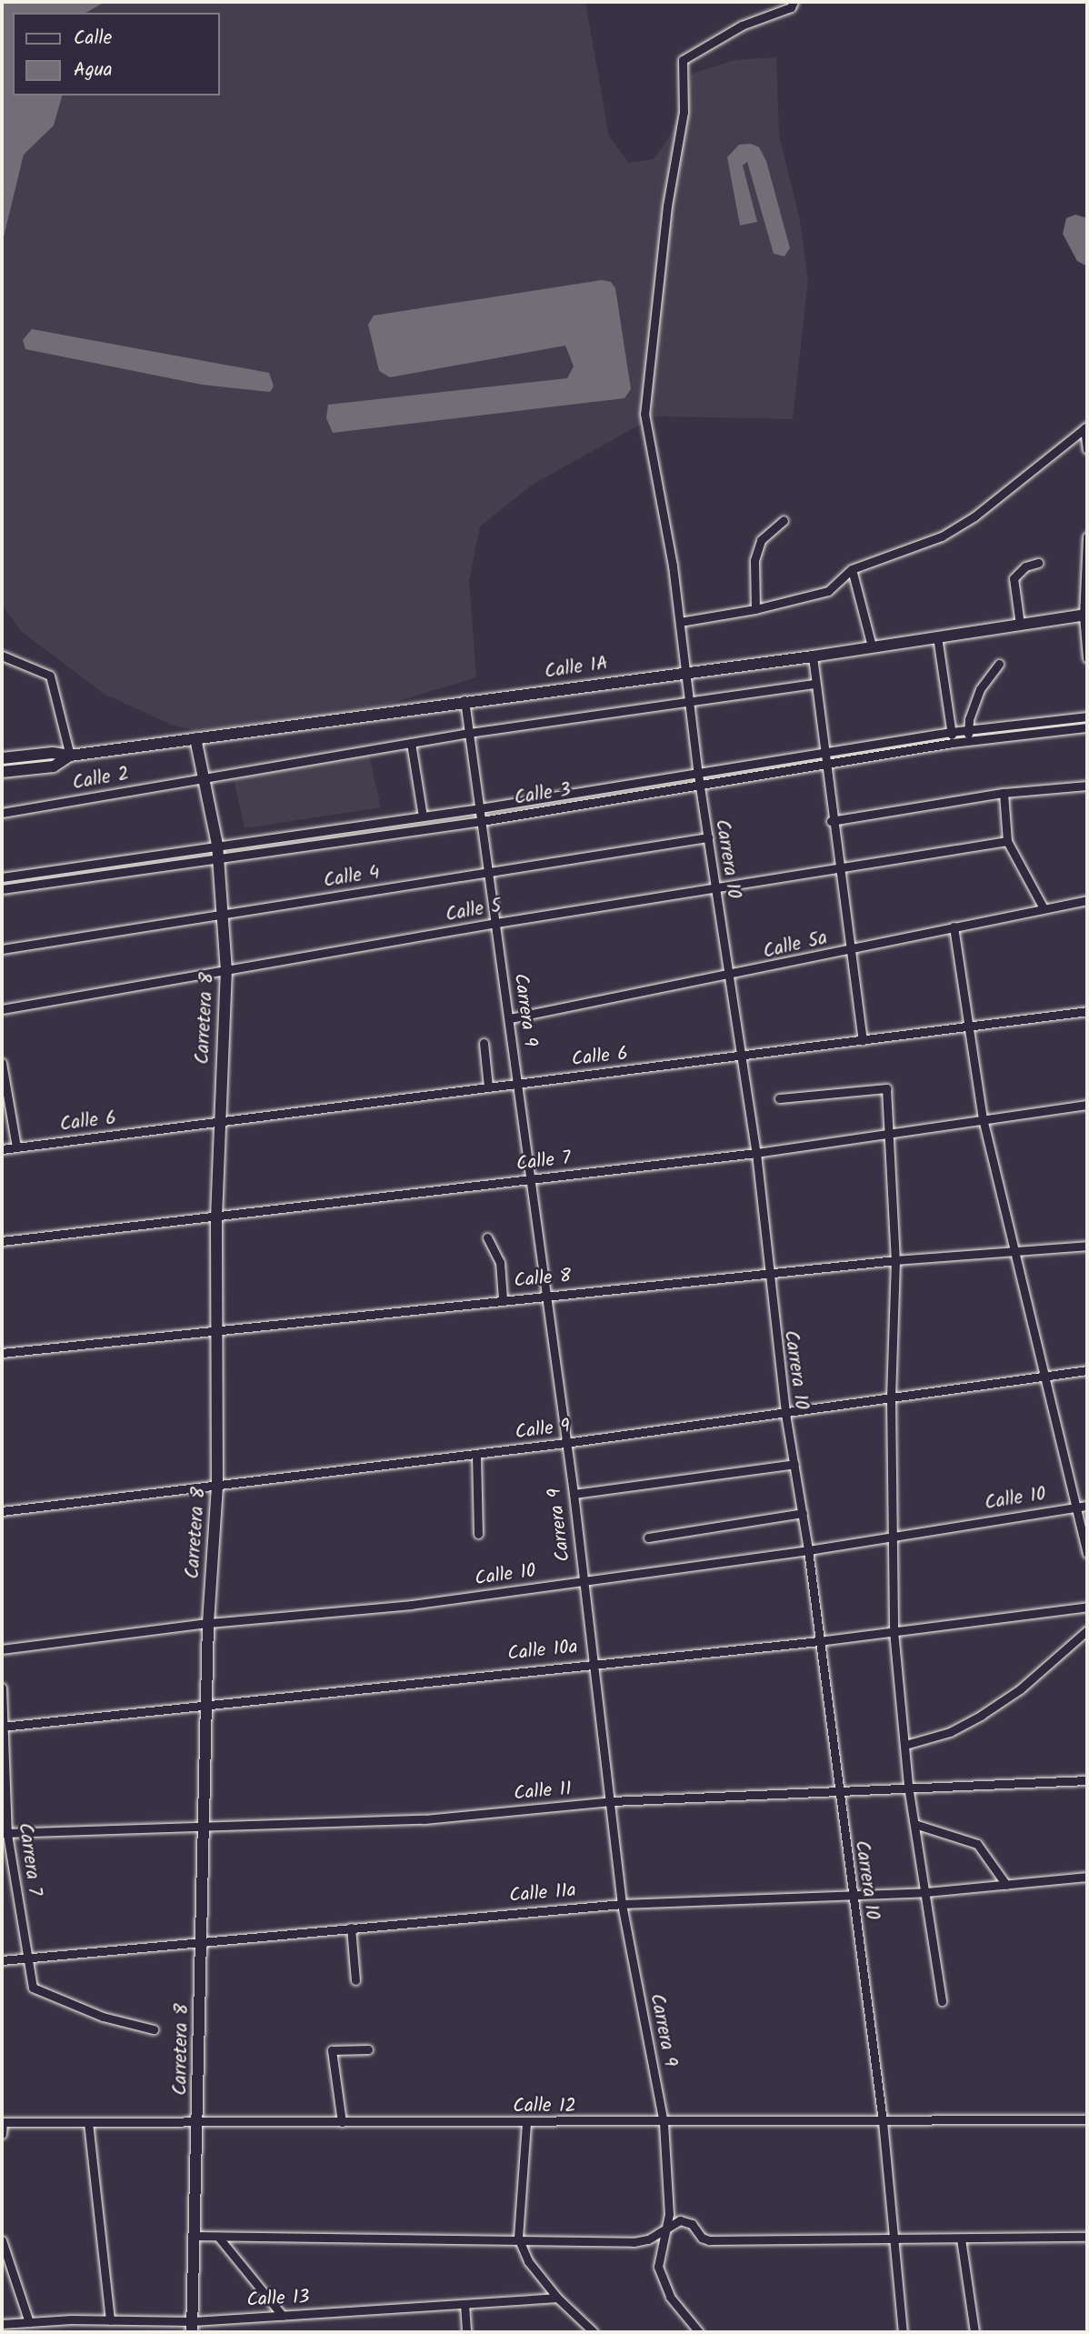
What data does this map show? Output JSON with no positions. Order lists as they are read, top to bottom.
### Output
{
  "streets": {
    "street": [
      "Calle 1A",
      "Calle 2",
      "Calle 3",
      "Carrera 10",
      "Calle 4",
      "Calle 5",
      "Calle 5a",
      "Carrera 9",
      "Carretera 8",
      "Calle 6",
      "Calle 7",
      "Calle 8",
      "Calle 9",
      "Calle 10",
      "Calle 10a",
      "Calle 11",
      "Carrera 7",
      "Calle 11a",
      "Calle 12",
      "Calle 13"
    ]
  },
  "crossings": [
    ["Calle 1A", "Carrera 10"],
    ["Calle 1A", "Carrera 9"],
    ["Calle 1A", "Carretera 8"],
    ["Calle 2", "Carrera 10"],
    ["Calle 2", "Carrera 9"],
    ["Calle 2", "Carretera 8"],
    ["Calle 3", "Carrera 10"],
    ["Calle 3", "Carrera 9"],
    ["Calle 3", "Carretera 8"],
    ["Carrera 10", "Calle 4"],
    ["Carrera 10", "Calle 5"],
    ["Carrera 10", "Calle 5a"],
    ["Carrera 10", "Calle 6"],
    ["Carrera 10", "Calle 7"],
    ["Carrera 10", "Calle 8"],
    ["Carrera 10", "Calle 9"],
    ["Carrera 10", "Calle 10"],
    ["Carrera 10", "Calle 10a"],
    ["Carrera 10", "Calle 11"],
    ["Carrera 10", "Calle 11a"],
    ["Carrera 10", "Calle 12"],
    ["Calle 4", "Carrera 9"],
    ["Calle 4", "Carretera 8"],
    ["Calle 5", "Carrera 9"],
    ["Calle 5", "Carretera 8"],
    ["Calle 5a", "Carrera 9"],
    ["Carrera 9", "Calle 6"],
    ["Carrera 9", "Calle 7"],
    ["Carrera 9", "Calle 8"],
    ["Carrera 9", "Calle 9"],
    ["Carrera 9", "Calle 10"],
    ["Carrera 9", "Calle 10a"],
    ["Carrera 9", "Calle 11"],
    ["Carrera 9", "Calle 11a"],
    ["Carrera 9", "Calle 12"],
    ["Carretera 8", "Calle 6"],
    ["Carretera 8", "Calle 7"],
    ["Carretera 8", "Calle 8"],
    ["Carretera 8", "Calle 9"],
    ["Carretera 8", "Calle 10"],
    ["Carretera 8", "Calle 10a"],
    ["Carretera 8", "Calle 11"],
    ["Carretera 8", "Calle 11a"],
    ["Carretera 8", "Calle 12"],
    ["Carretera 8", "Calle 13"],
    ["Calle 10a", "Carrera 7"],
    ["Calle 11", "Carrera 7"],
    ["Carrera 7", "Calle 11a"]
  ],
  "legend": ["Calle", "Agua"]
}
